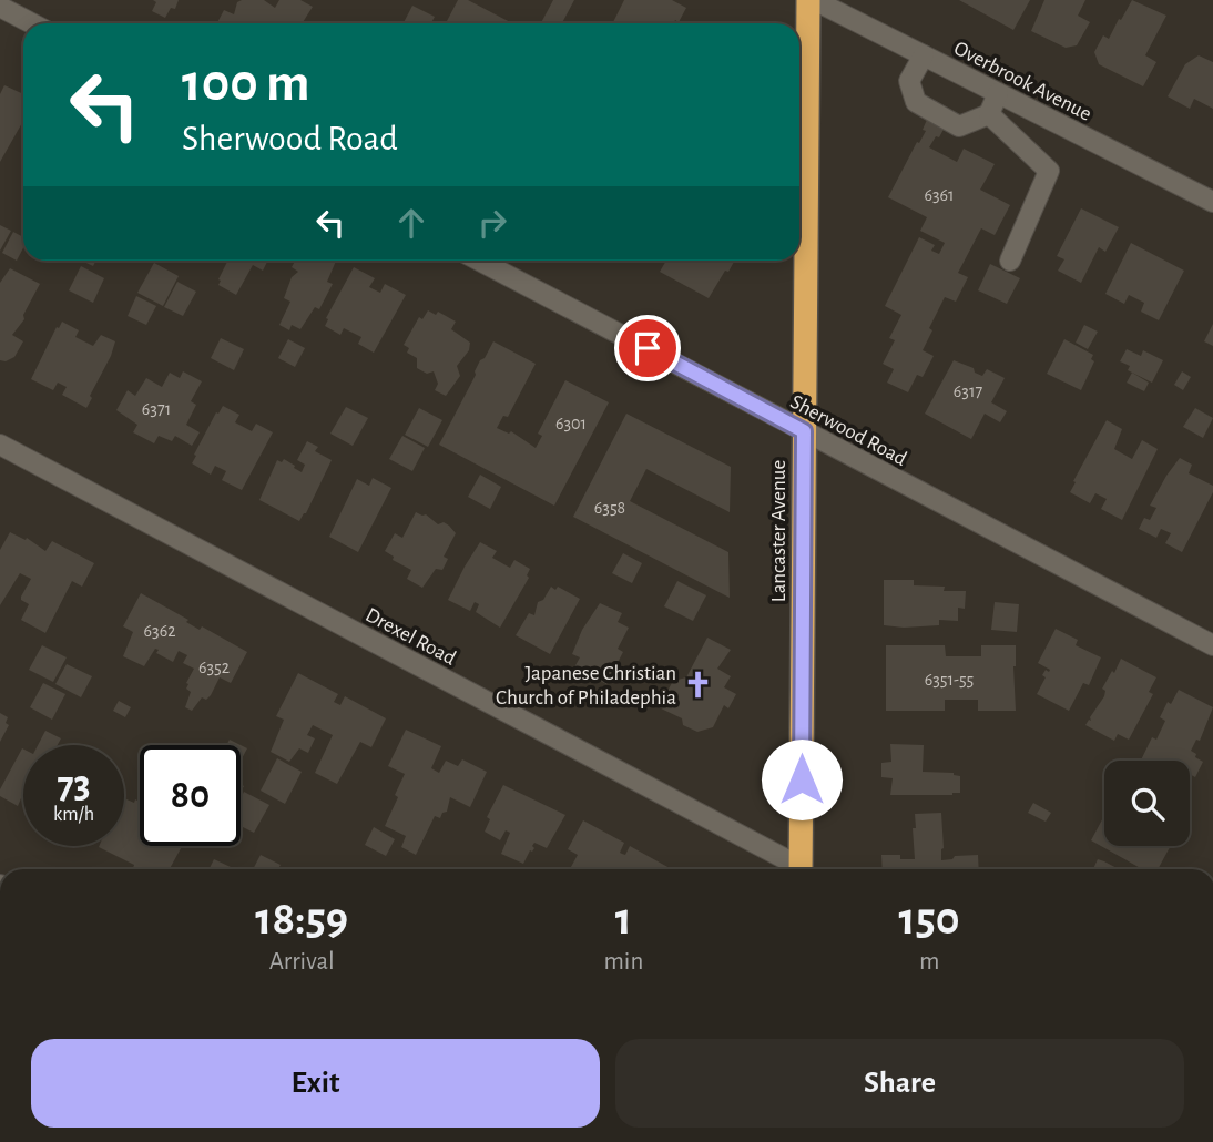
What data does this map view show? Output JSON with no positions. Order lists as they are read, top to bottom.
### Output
{
  "streets": {
    "highway": ["Lancaster Avenue"],
    "street": ["Overbrook Avenue", "Sherwood Road", "Drexel Road"]
  },
  "crossings": [
    ["Overbrook Avenue", "Lancaster Avenue"],
    ["Sherwood Road", "Lancaster Avenue"]
  ],
  "places": {
    "church": ["Japanese Christian Church of Philadephia"]
  },
  "house_numbers": [
    "6361",
    "6317",
    "6371",
    "6301",
    "6358",
    "6362",
    "6352",
    "6351-55"
  ],
  "page": {
    "turn": ["100 m", "Sherwood Road"],
    "speed": "73 km/h",
    "limit": "80",
    "eta": [
      "18:59",
      "Arrival",
      "1",
      "min",
      "150",
      "m"
    ],
    "buttons": ["Exit", "Share"]
  }
}
